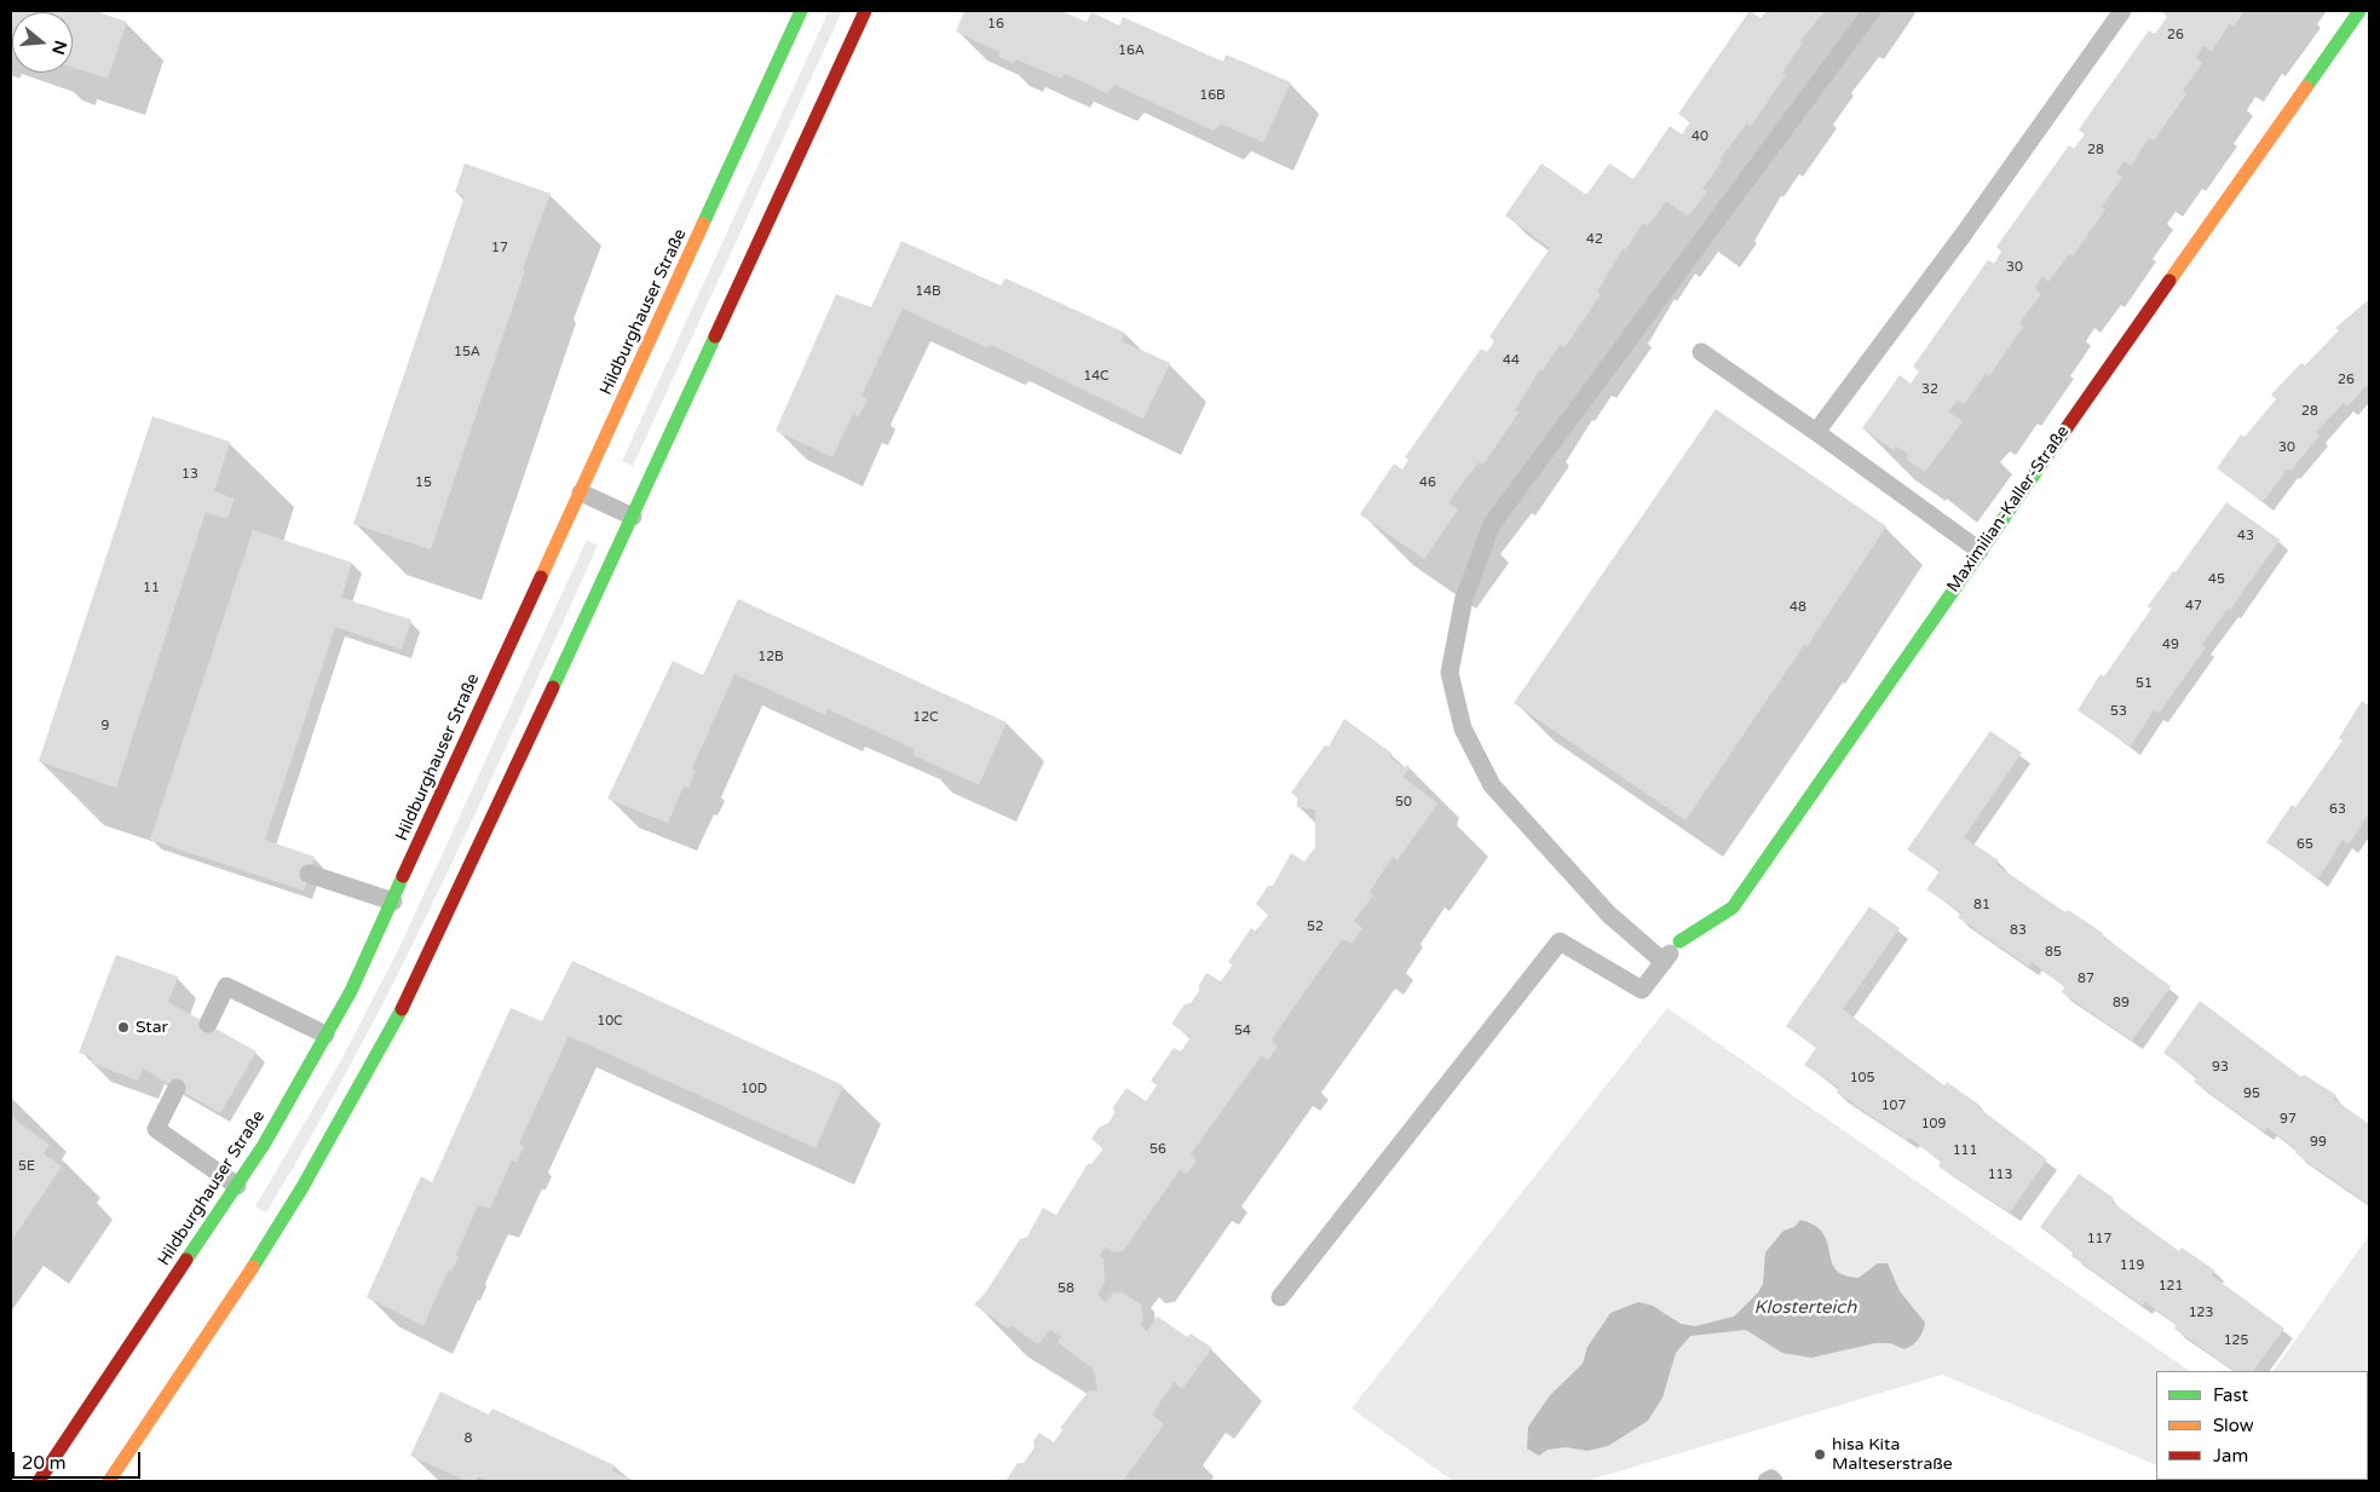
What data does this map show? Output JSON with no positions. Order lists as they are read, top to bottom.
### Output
{
  "streets": {
    "main road": ["Hildburghauser Straße", "Maximilian-Kaller-Straße"]
  },
  "water": ["Klosterteich"],
  "places": ["Star", "hisa Kita Malteserstraße"],
  "house_numbers": [
    "16",
    "26",
    "16A",
    "16B",
    "40",
    "28",
    "42",
    "17",
    "30",
    "14B",
    "15A",
    "44",
    "14C",
    "26",
    "32",
    "28",
    "30",
    "13",
    "15",
    "46",
    "43",
    "45",
    "11",
    "47",
    "48",
    "49",
    "12B",
    "51",
    "53",
    "12C",
    "9",
    "50",
    "63",
    "65",
    "81",
    "52",
    "83",
    "85",
    "87",
    "89",
    "10C",
    "54",
    "93",
    "105",
    "10D",
    "95",
    "107",
    "97",
    "109",
    "99",
    "56",
    "111",
    "5E",
    "113",
    "117",
    "119",
    "121",
    "58",
    "123",
    "125",
    "8"
  ],
  "legend": ["Fast", "Slow", "Jam"],
  "scale_bar": "20 m",
  "north": "right"
}
